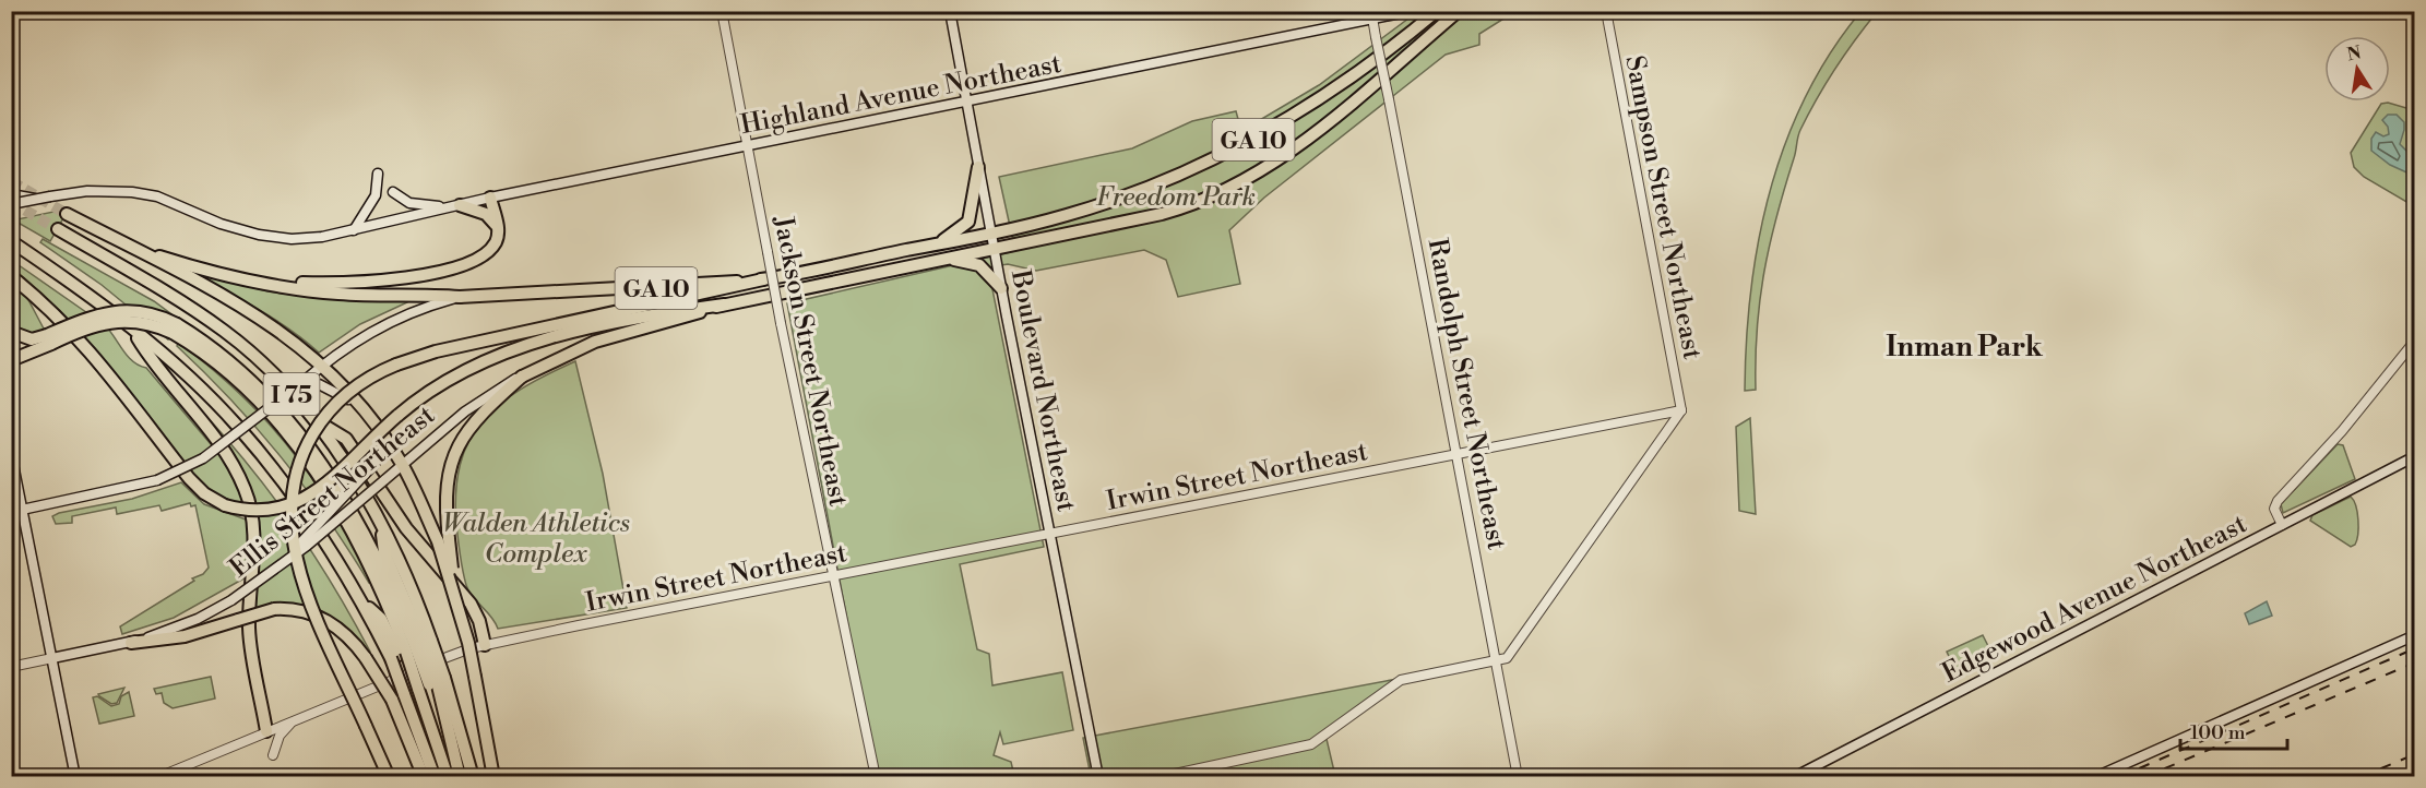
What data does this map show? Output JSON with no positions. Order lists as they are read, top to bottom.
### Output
{
  "streets": {
    "highway": ["GA 10", "I 75"],
    "main road": [
      "Highland Avenue Northeast",
      "Boulevard Northeast",
      "Ellis Street Northeast",
      "Edgewood Avenue Northeast"
    ],
    "street": [
      "Sampson Street Northeast",
      "Jackson Street Northeast",
      "Randolph Street Northeast",
      "Irwin Street Northeast"
    ]
  },
  "crossings": [
    ["Highland Avenue Northeast", "Jackson Street Northeast"],
    ["Highland Avenue Northeast", "Boulevard Northeast"],
    ["Highland Avenue Northeast", "Randolph Street Northeast"],
    ["GA 10", "Boulevard Northeast"],
    ["GA 10", "Ellis Street Northeast"],
    ["Sampson Street Northeast", "Irwin Street Northeast"],
    ["Jackson Street Northeast", "Irwin Street Northeast"],
    ["Boulevard Northeast", "Irwin Street Northeast"],
    ["Randolph Street Northeast", "Irwin Street Northeast"]
  ],
  "districts": ["Inman Park"],
  "parks": ["Freedom Park", "Walden Athletics Complex"],
  "scale_bar": "100 m",
  "north": "top"
}
